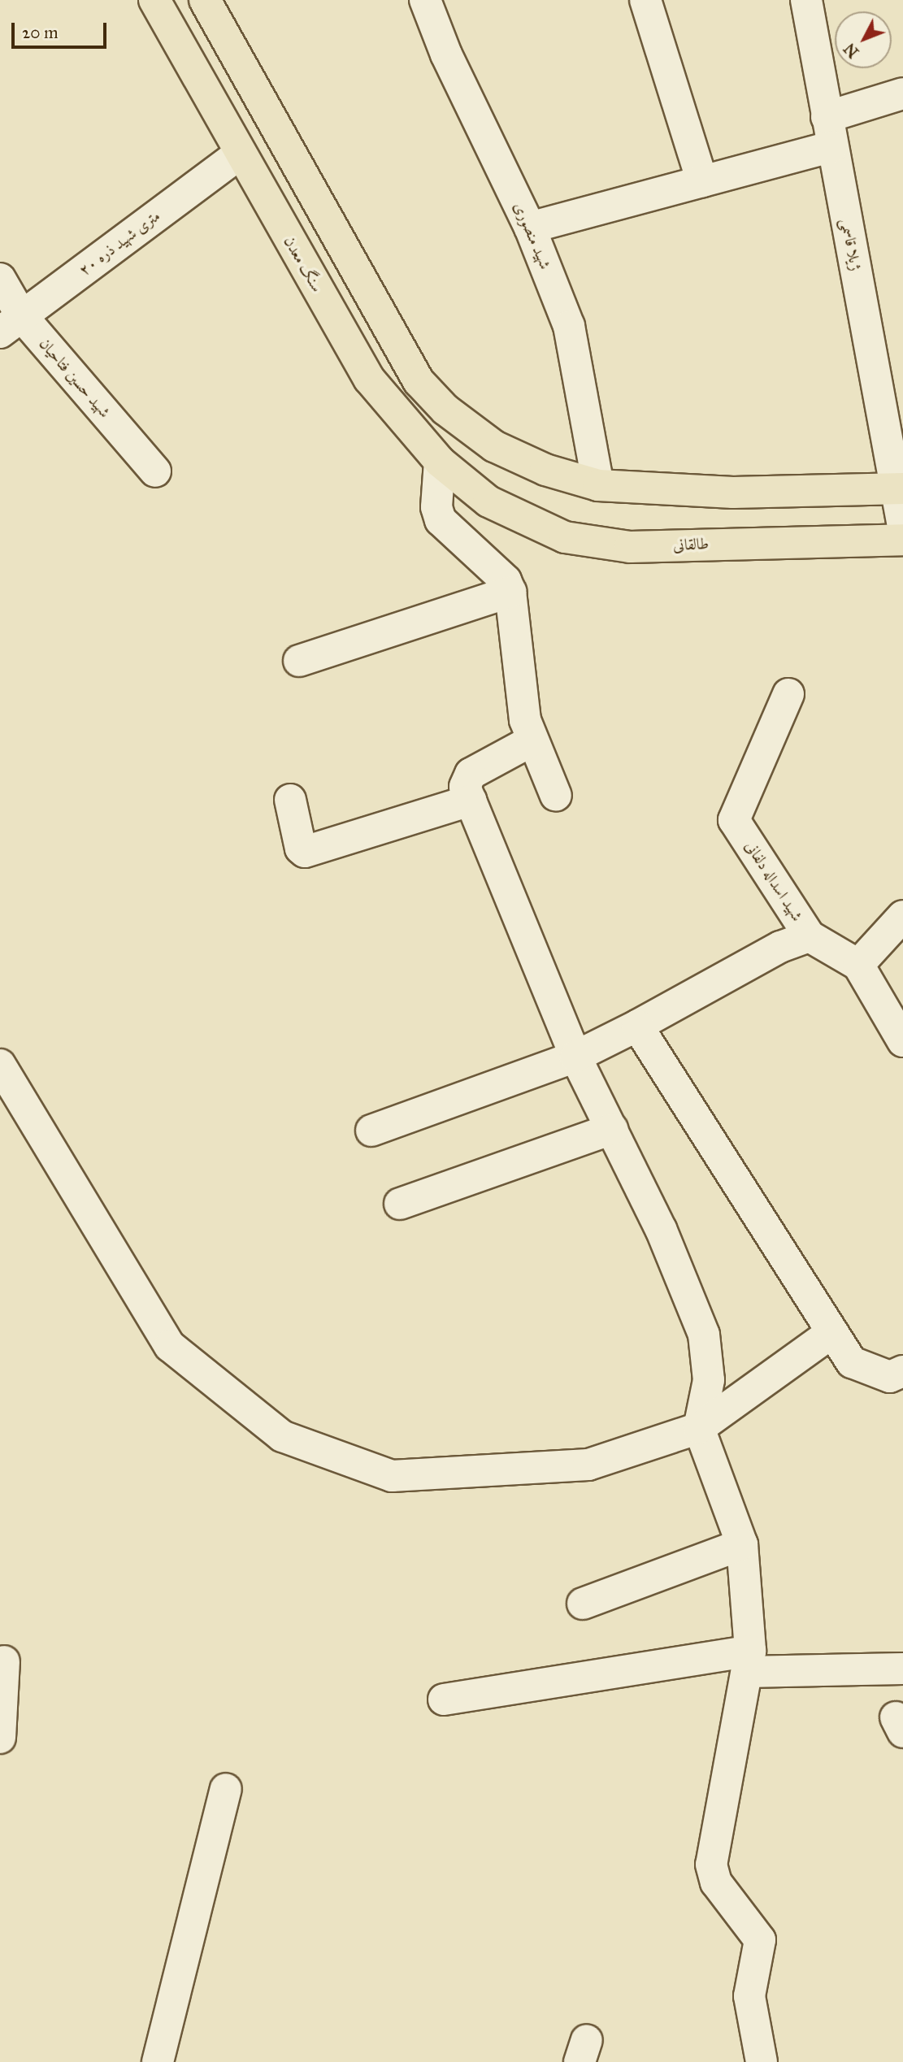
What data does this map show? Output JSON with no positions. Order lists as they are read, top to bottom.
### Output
{
  "streets": {
    "main road": ["سنگ معدن", "طالقانی"],
    "street": [
      "شهید منصوری",
      "۲۰ متری شهید ذره",
      "ژیلا قاسمی",
      "شهید حسین فتاحیان",
      "شهید اسداله دلفانی"
    ]
  },
  "crossings": [
    ["۲۰ متری شهید ذره", "سنگ معدن"],
    ["۲۰ متری شهید ذره", "شهید حسین فتاحیان"],
    ["سنگ معدن", "طالقانی"]
  ],
  "scale_bar": "20 m",
  "north": "bottom left"
}
